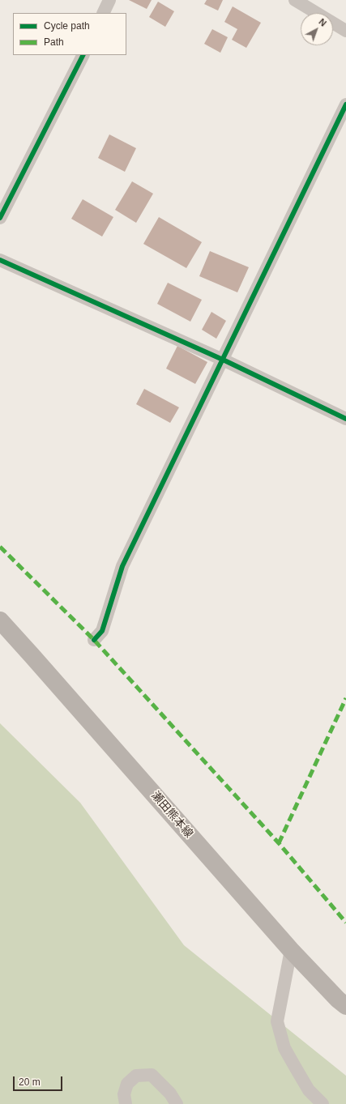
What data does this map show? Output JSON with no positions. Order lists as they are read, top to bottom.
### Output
{
  "streets": {
    "main road": ["瀬田熊本線"]
  },
  "legend": ["Cycle path", "Path"],
  "scale_bar": "20 m",
  "north": "top right"
}
